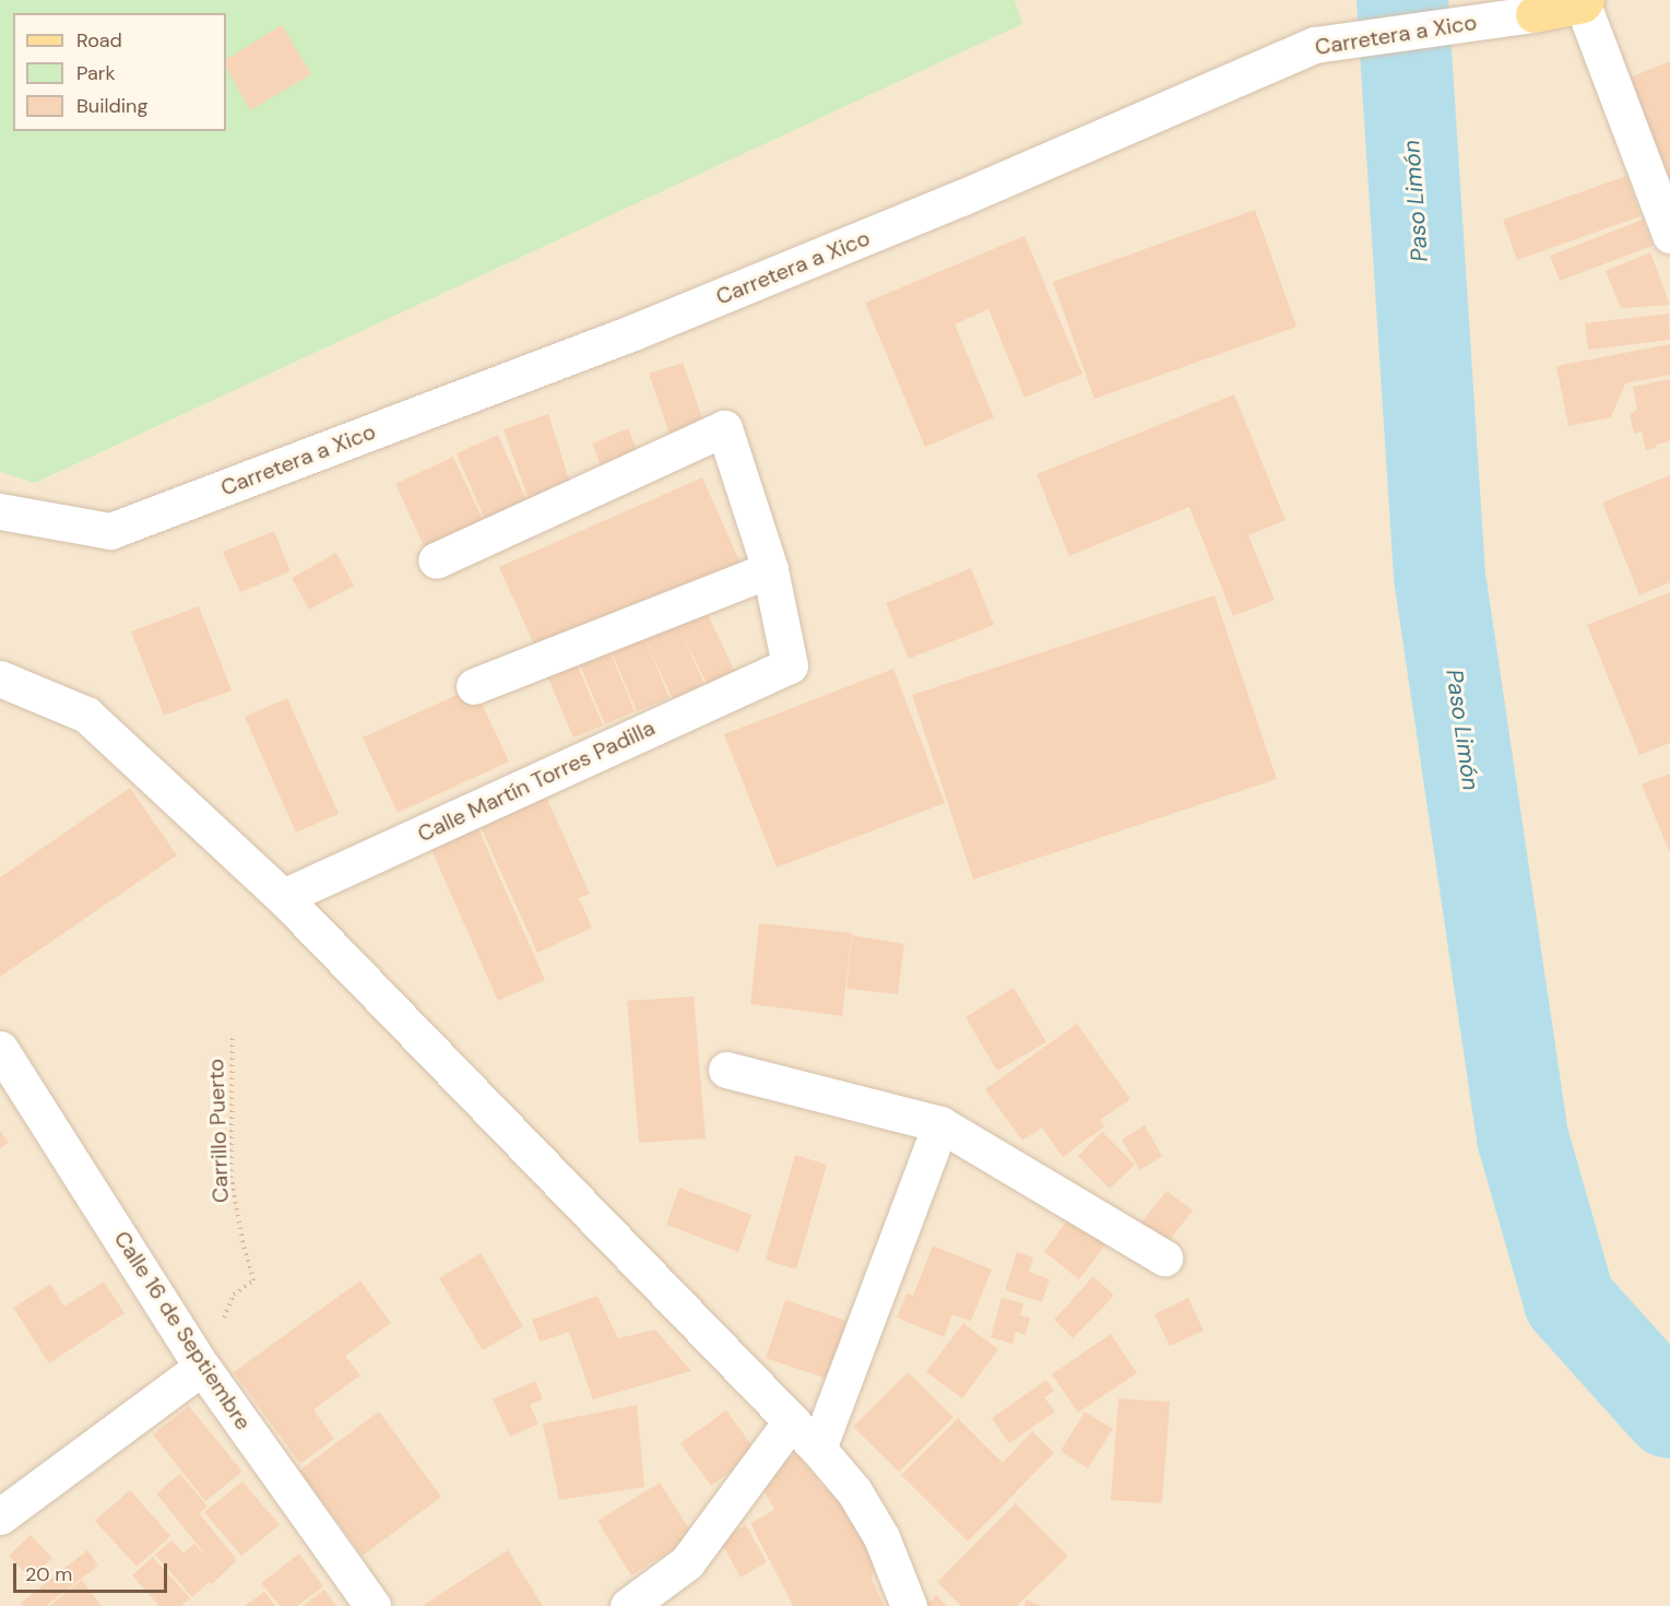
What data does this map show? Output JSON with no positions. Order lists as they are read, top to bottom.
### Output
{
  "streets": {
    "main road": ["Carretera a Xico"],
    "street": ["Calle Martín Torres Padilla", "Calle 16 de Septiembre"],
    "path": ["Carrillo Puerto"]
  },
  "crossings": [
    ["Carrillo Puerto", "Calle 16 de Septiembre"]
  ],
  "water": ["Paso Limón"],
  "legend": ["Road", "Park", "Building"],
  "scale_bar": "20 m"
}
